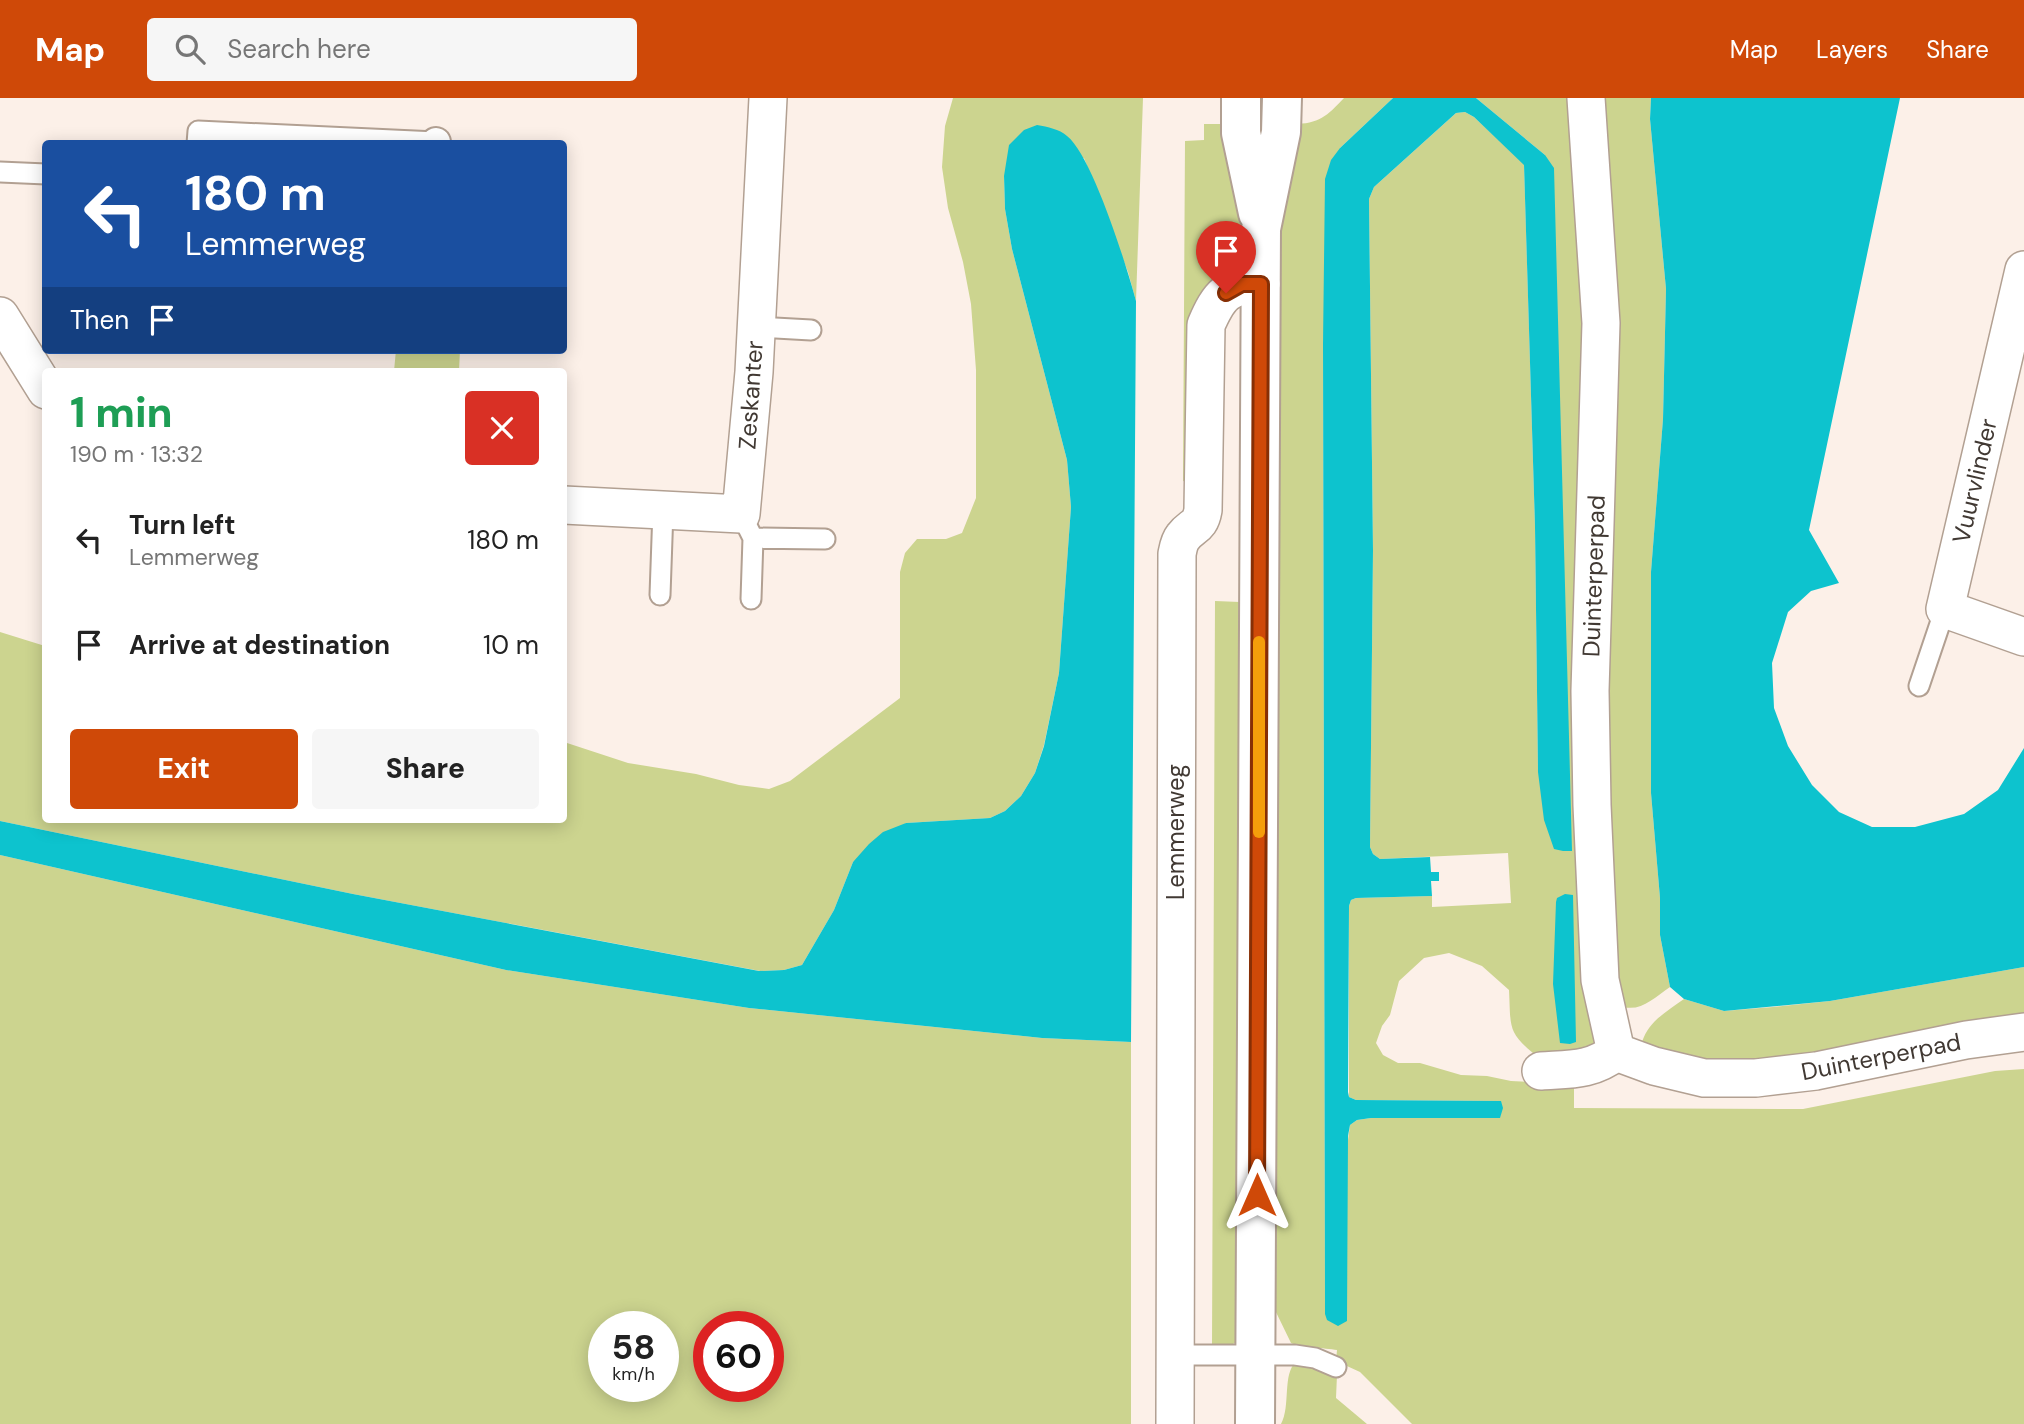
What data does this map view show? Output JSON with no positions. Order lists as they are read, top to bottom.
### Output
{
  "streets": {
    "street": [
      "Zeskanter",
      "Vuurvlinder",
      "Duinterperpad",
      "Lemmerweg"
    ]
  },
  "page": {
    "header": "Map",
    "search": "Search here",
    "nav": ["Map", "Layers", "Share"],
    "turn": ["180 m", "Lemmerweg"],
    "then": "Then",
    "heading": ["1 min", "190 m · 13:32"],
    "list": [
      {
        "name": "Turn left",
        "note": "Lemmerweg",
        "value": "180 m"
      },
      {
        "name": "Arrive at destination",
        "value": "10 m"
      }
    ],
    "buttons": ["Exit", "Share"],
    "speed": "58 km/h",
    "limit": "60"
  }
}
